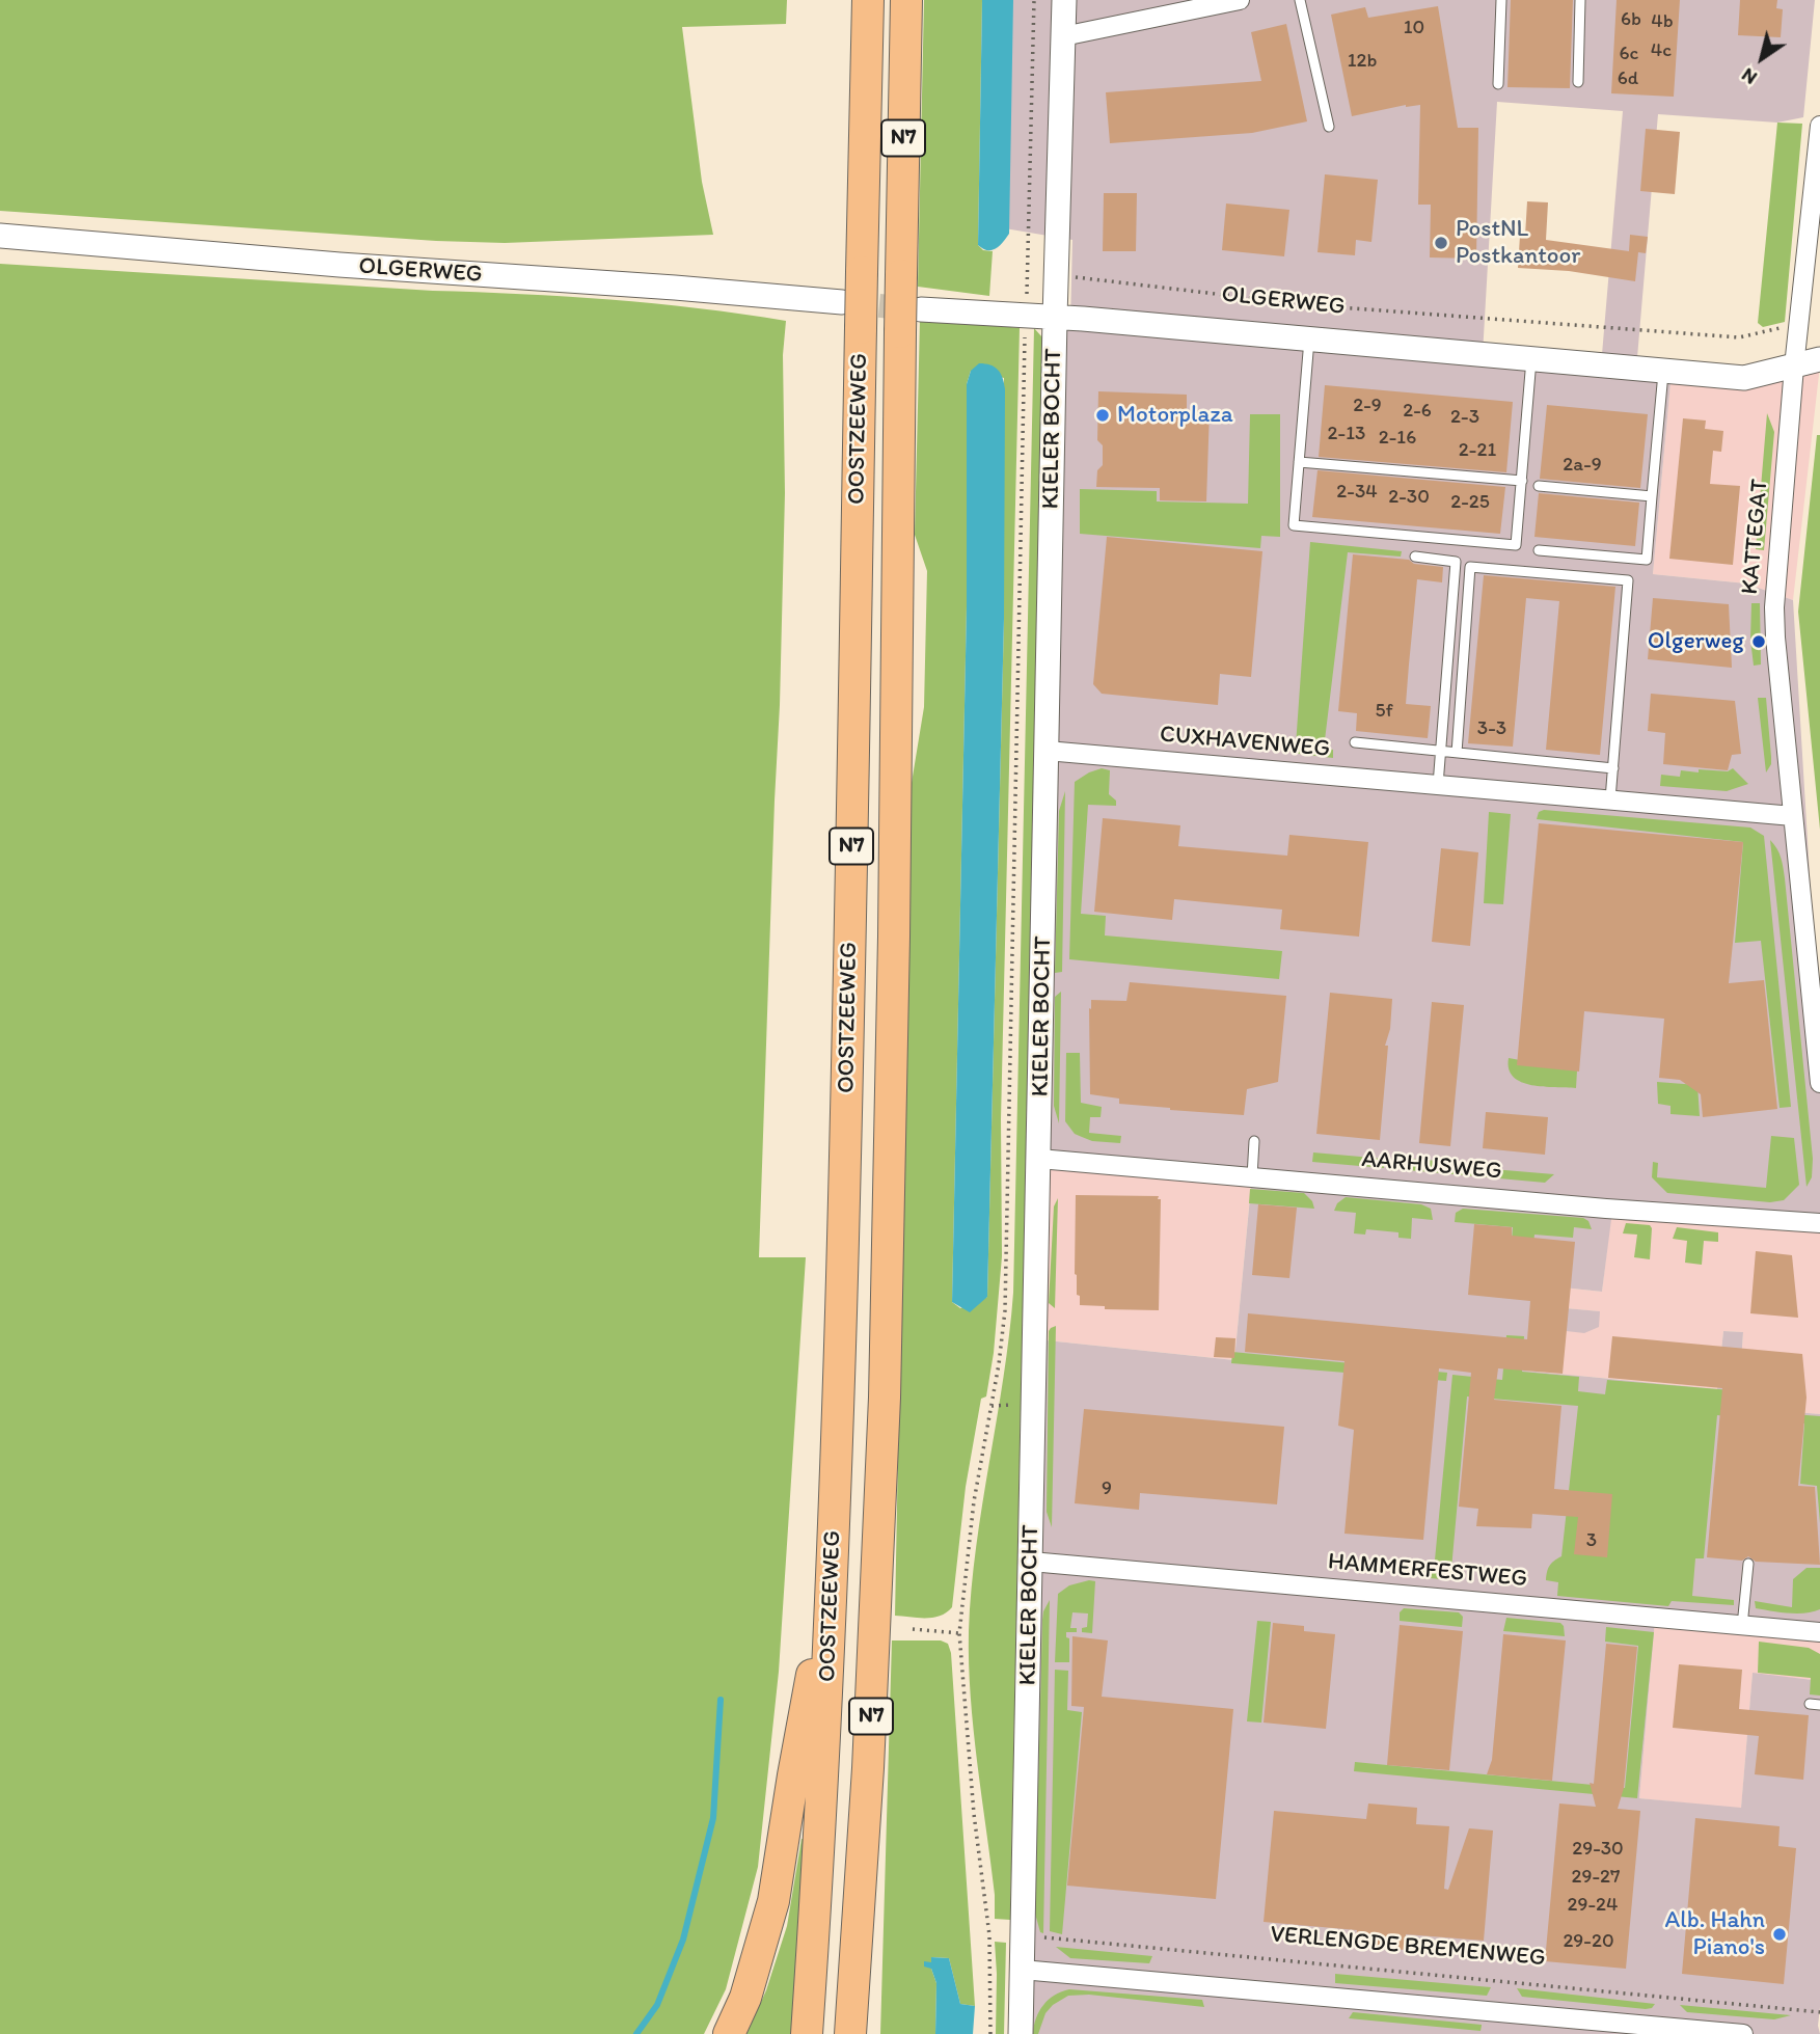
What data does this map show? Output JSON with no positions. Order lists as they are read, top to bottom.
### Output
{
  "streets": {
    "highway": ["N7", "OOSTZEEWEG"],
    "street": [
      "OLGERWEG",
      "KIELER BOCHT",
      "KATTEGAT",
      "CUXHAVENWEG",
      "AARHUSWEG",
      "HAMMERFESTWEG"
    ],
    "path": ["VERLENGDE BREMENWEG"]
  },
  "crossings": [
    ["N7", "OOSTZEEWEG"],
    ["OLGERWEG", "KIELER BOCHT"],
    ["OLGERWEG", "KATTEGAT"],
    ["KIELER BOCHT", "CUXHAVENWEG"],
    ["KIELER BOCHT", "AARHUSWEG"],
    ["KIELER BOCHT", "HAMMERFESTWEG"],
    ["KIELER BOCHT", "VERLENGDE BREMENWEG"],
    ["KATTEGAT", "CUXHAVENWEG"]
  ],
  "places": [
    "PostNL Postkantoor",
    "Motorplaza",
    "Olgerweg",
    "Alb. Hahn Piano's"
  ],
  "house_numbers": [
    "6b",
    "4b",
    "10",
    "4c",
    "6c",
    "12b",
    "6d",
    "2-9",
    "2-6",
    "2-3",
    "2-13",
    "2-16",
    "2-21",
    "2a-9",
    "2-34",
    "2-30",
    "2-25",
    "5f",
    "3-3",
    "9",
    "3",
    "29-30",
    "29-27",
    "29-24",
    "29-20"
  ],
  "north": "bottom left"
}
